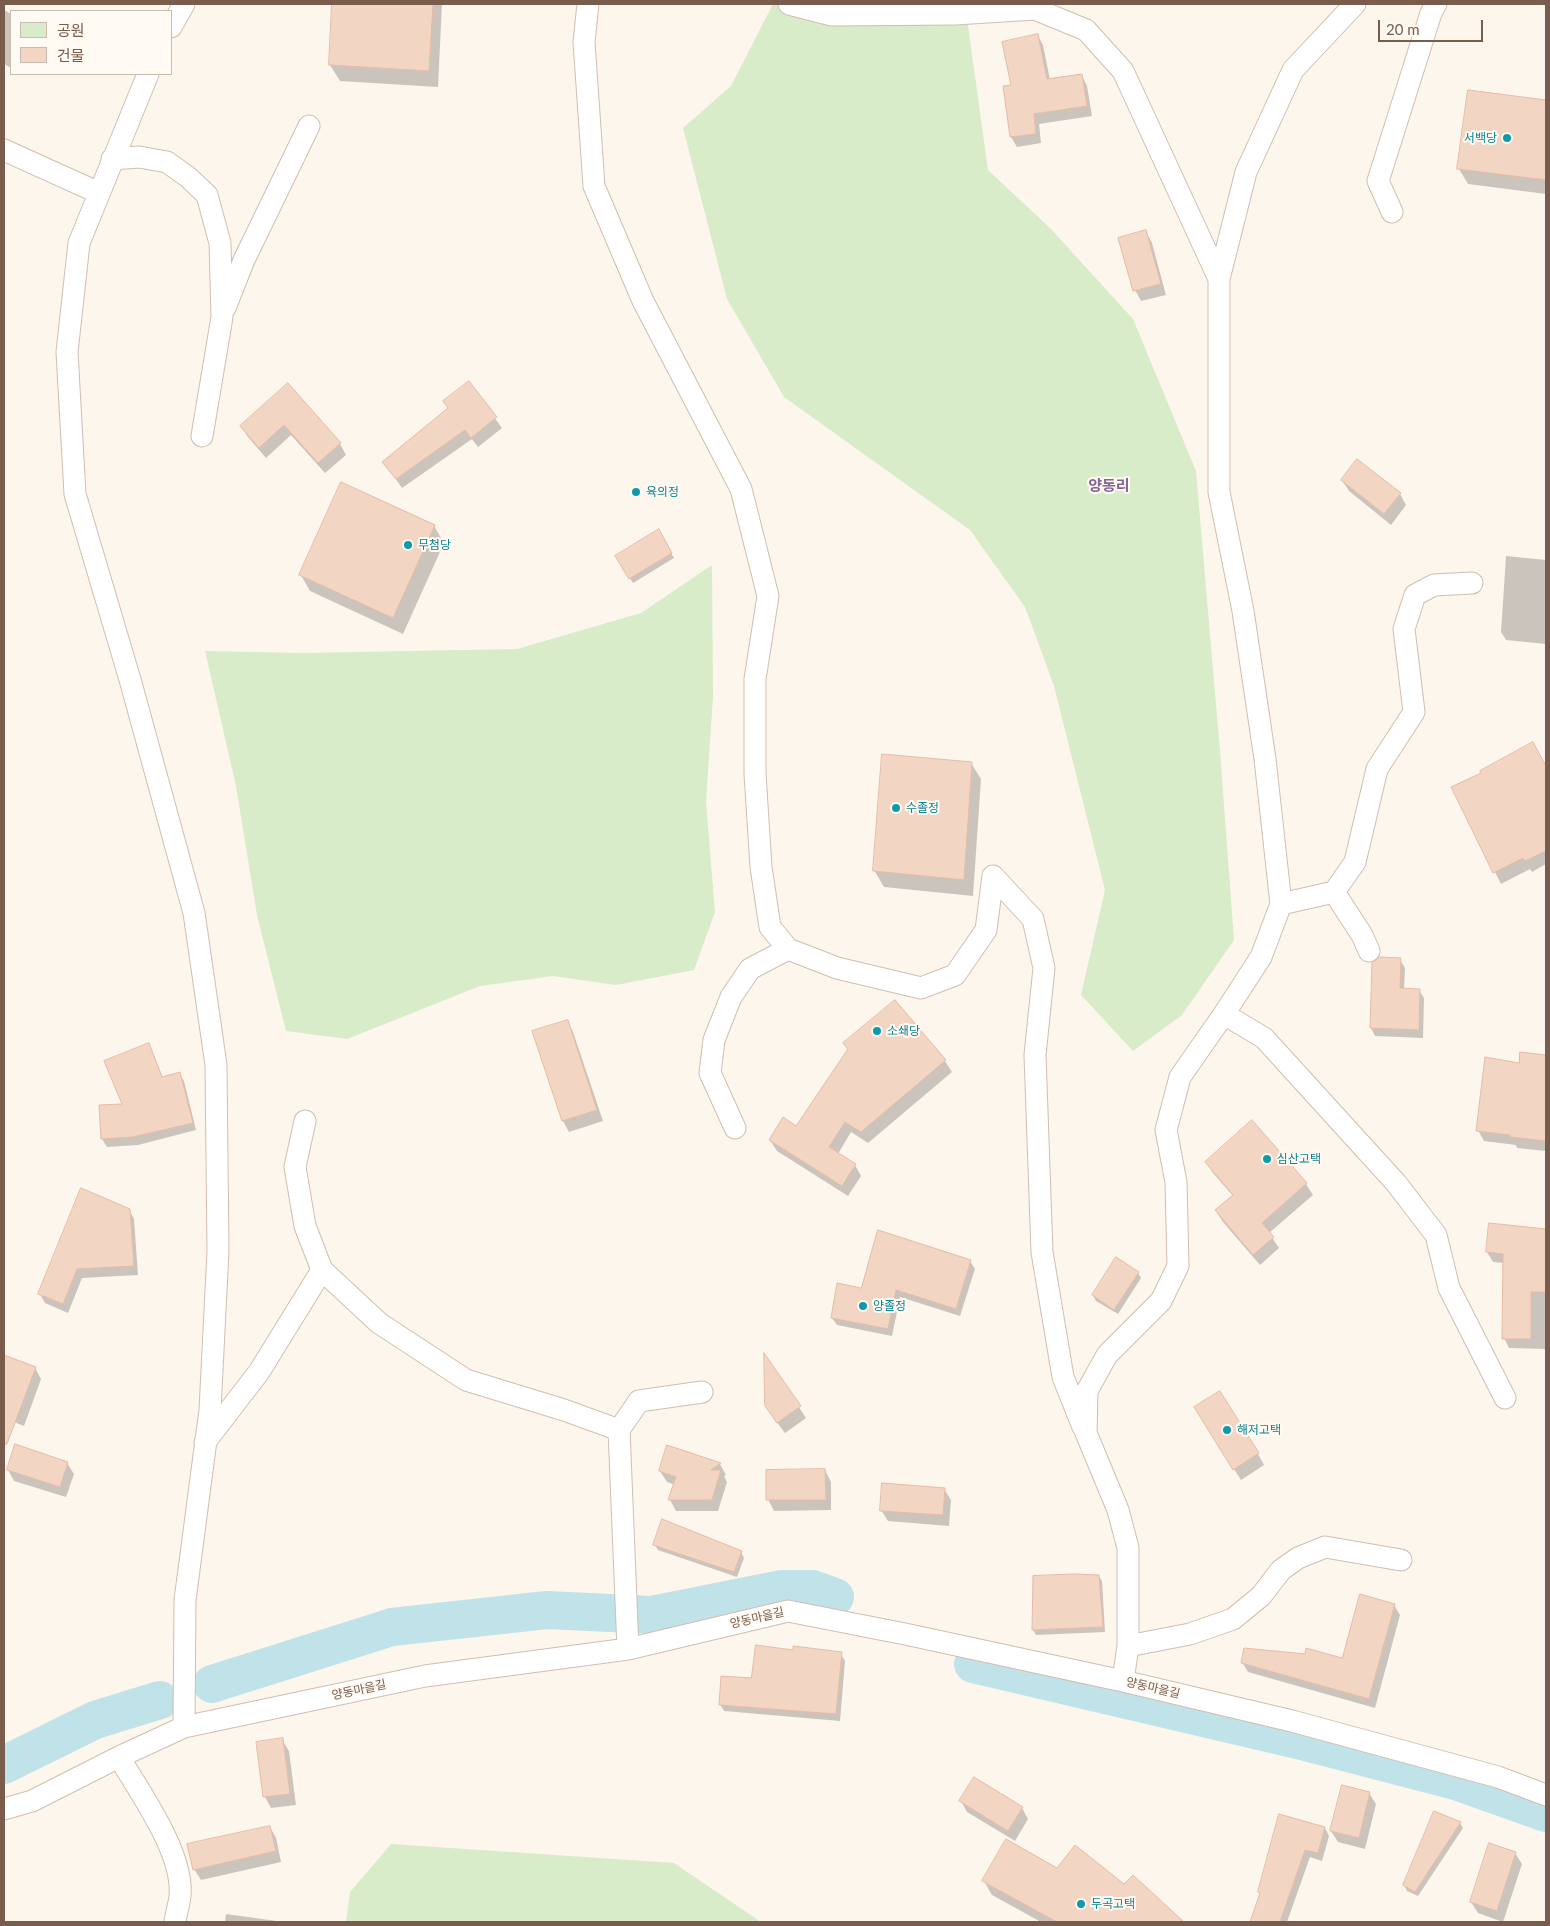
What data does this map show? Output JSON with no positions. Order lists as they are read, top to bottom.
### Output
{
  "streets": {
    "lane": ["양동마을길"]
  },
  "districts": ["양동리"],
  "places": [
    "서백당",
    "육의정",
    "무첨당",
    "수졸정",
    "소쇄당",
    "심산고택",
    "양졸정",
    "해저고택",
    "두곡고택"
  ],
  "legend": ["공원", "건물"],
  "scale_bar": "20 m"
}
